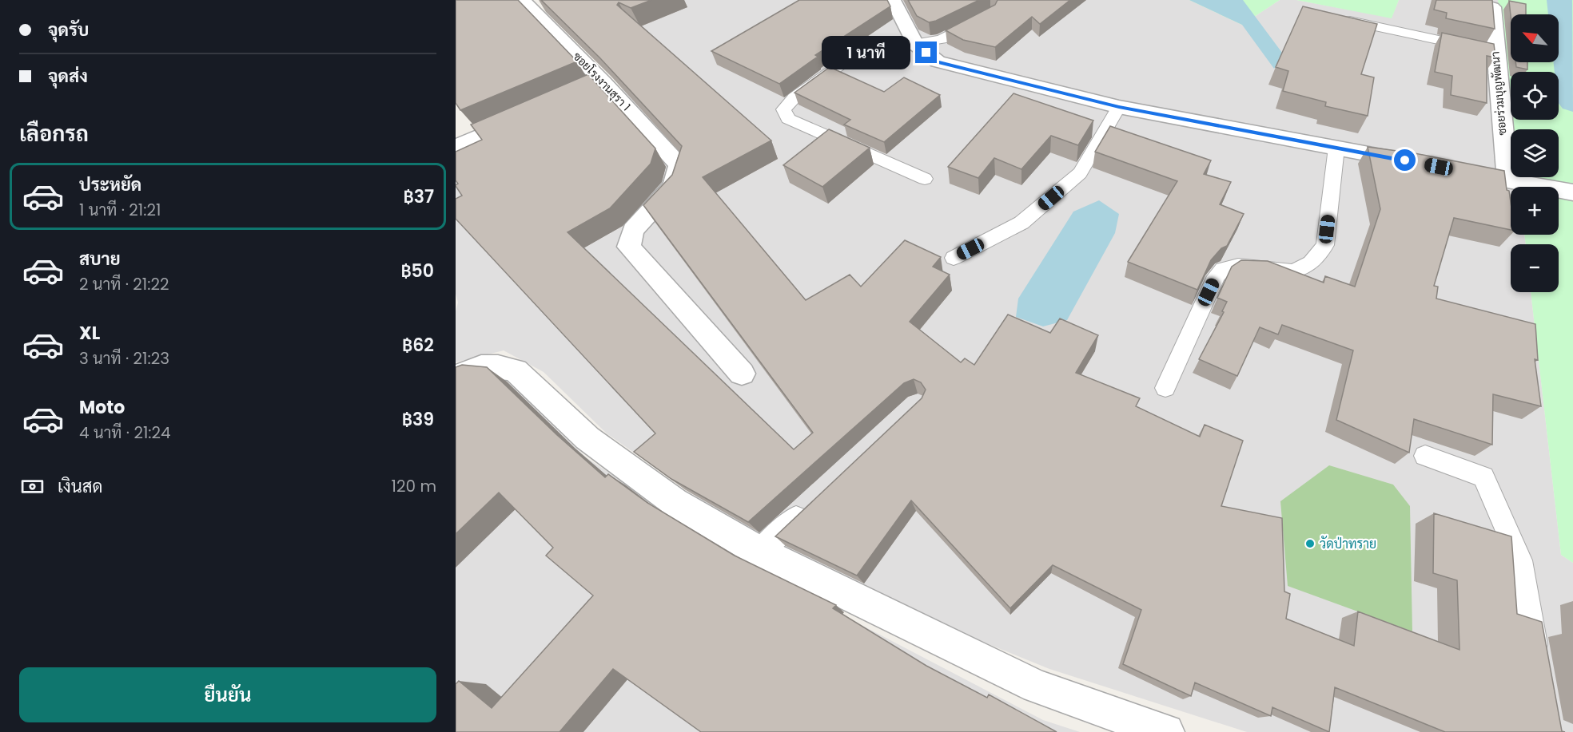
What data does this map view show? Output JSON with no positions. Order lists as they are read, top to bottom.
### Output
{
  "streets": {
    "street": ["ซอยโรงงานสุรา 1", "ซอยร่วมบุญพัฒนา"]
  },
  "places": ["วัดป่าทราย"],
  "north": "top left",
  "page": {
    "banner": ["จุดรับ", "จุดส่ง"],
    "map_buttons": ["+", "−"],
    "bubble": "1 นาที",
    "heading": "เลือกรถ",
    "list": [
      {
        "name": "ประหยัด",
        "note": "1 นาที · 21:21",
        "value": "฿37"
      },
      {
        "name": "สบาย",
        "note": "2 นาที · 21:22",
        "value": "฿50"
      },
      {
        "name": "XL",
        "note": "3 นาที · 21:23",
        "value": "฿62"
      },
      {
        "name": "Moto",
        "note": "4 นาที · 21:24",
        "value": "฿39"
      }
    ],
    "pay": ["เงินสด", "120 m"],
    "buttons": "ยืนยัน"
  }
}
